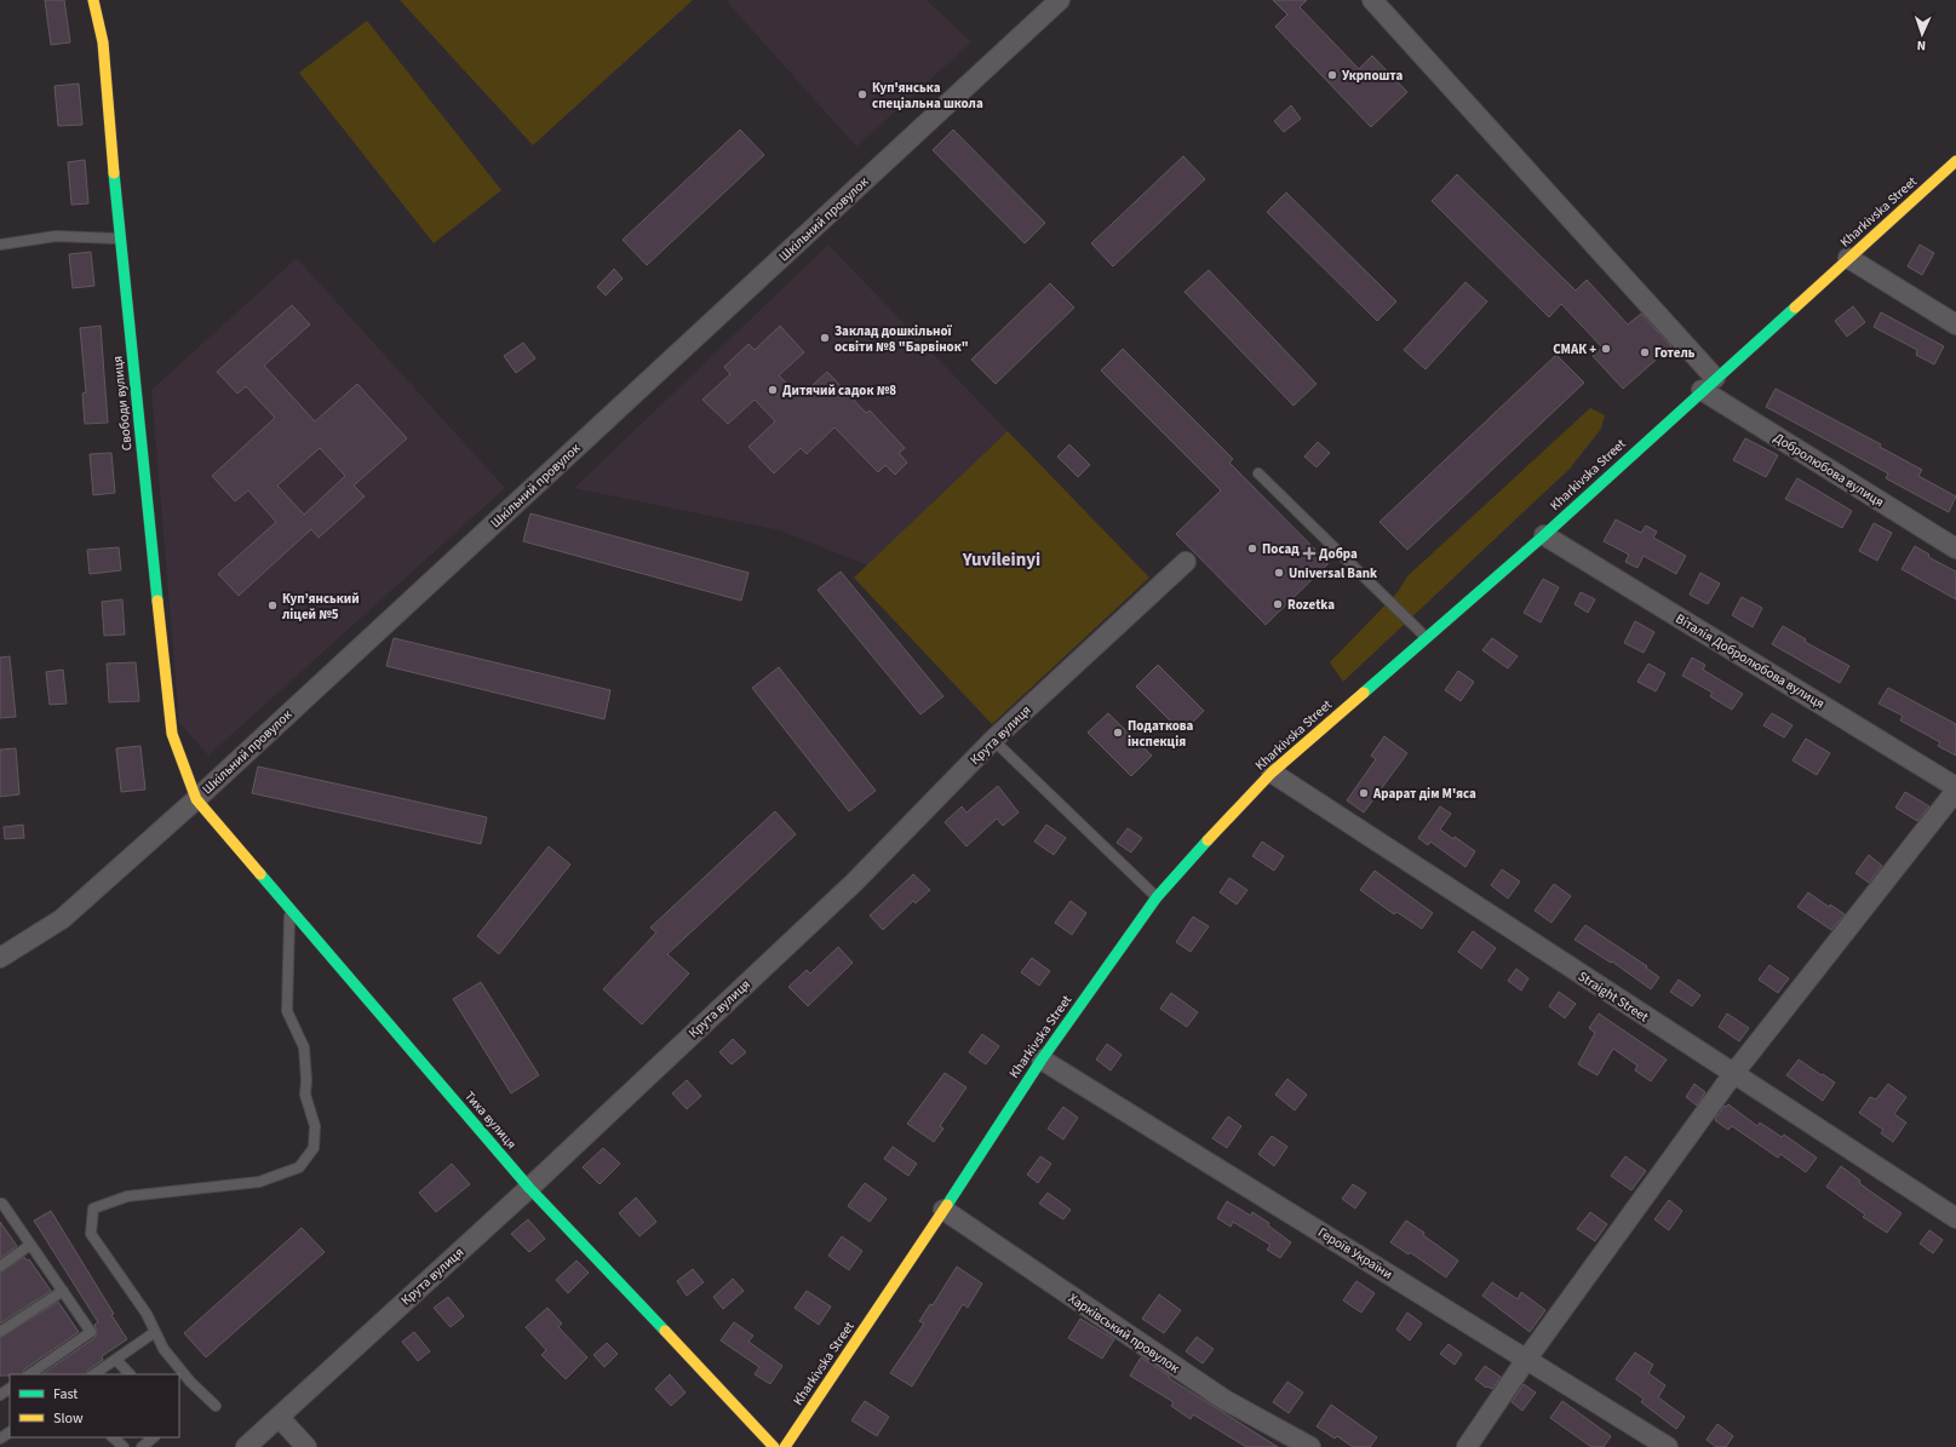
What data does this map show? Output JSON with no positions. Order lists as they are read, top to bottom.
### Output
{
  "streets": {
    "main road": ["Kharkivska Street", "Свободи вулиця", "Тиха вулиця"],
    "street": [
      "Шкільний провулок",
      "Добролюбова вулиця",
      "Віталія Добролюбова вулиця",
      "Крута вулиця",
      "Straight Street",
      "Героїв України",
      "Харківський провулок"
    ]
  },
  "crossings": [
    ["Kharkivska Street", "Добролюбова вулиця"],
    ["Kharkivska Street", "Віталія Добролюбова вулиця"],
    ["Kharkivska Street", "Straight Street"],
    ["Kharkivska Street", "Героїв України"],
    ["Kharkivska Street", "Харківський провулок"],
    ["Шкільний провулок", "Свободи вулиця"],
    ["Шкільний провулок", "Тиха вулиця"],
    ["Свободи вулиця", "Тиха вулиця"],
    ["Крута вулиця", "Тиха вулиця"]
  ],
  "districts": ["Yuvileinyi"],
  "places": {
    "other": [
      "Укрпошта",
      "Куп'янська спеціальна школа",
      "Заклад дошкільної освіти №8 \"Барвінок\"",
      "СМАК +",
      "Готель",
      "Дитячий садок №8",
      "Посад",
      "Universal Bank",
      "Rozetka",
      "Куп’янський ліцей №5",
      "Податкова інспекція",
      "Арарат дім М'яса"
    ],
    "health": ["Добра"]
  },
  "legend": ["Fast", "Slow"],
  "north": "bottom"
}
